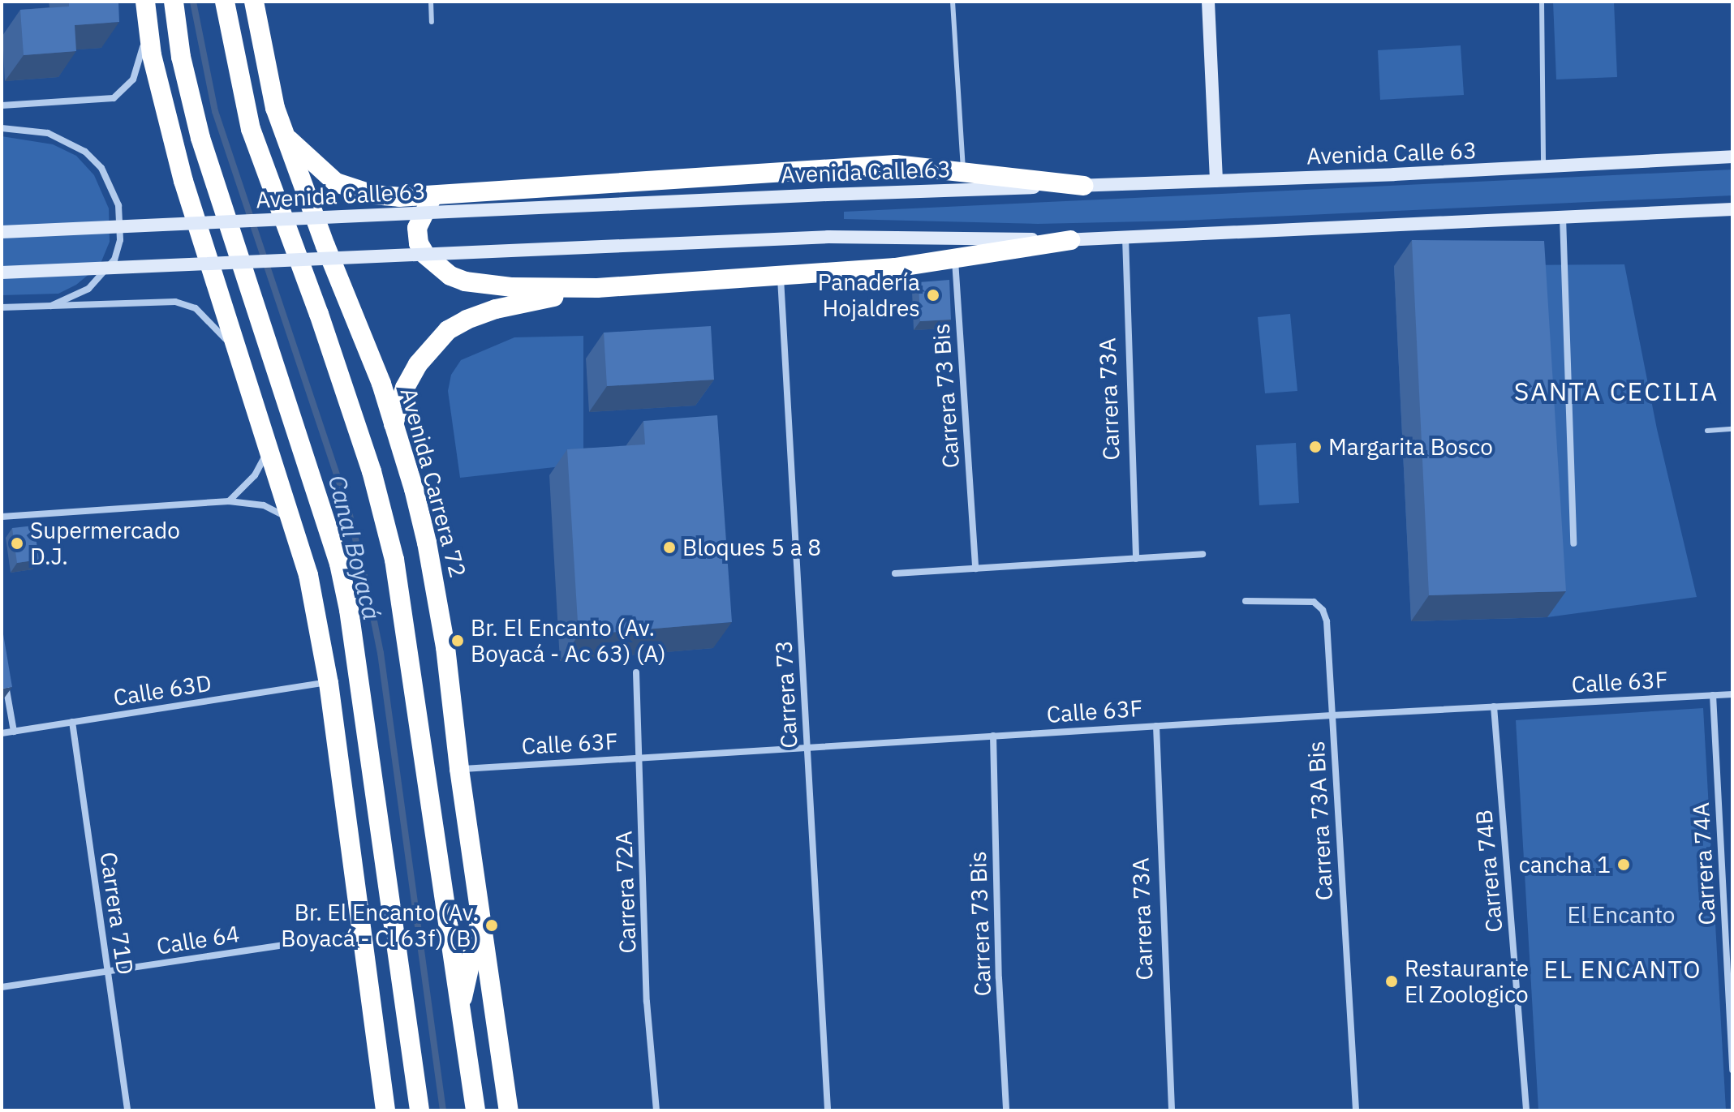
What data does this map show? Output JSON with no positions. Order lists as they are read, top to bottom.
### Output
{
  "streets": {
    "highway": ["Avenida Carrera 72"],
    "main road": ["Avenida Calle 63"],
    "street": [
      "Carrera 73 Bis",
      "Carrera 73A",
      "Calle 63F",
      "Calle 63D",
      "Carrera 73",
      "Carrera 73A Bis",
      "Carrera 74A",
      "Carrera 74B",
      "Carrera 72A",
      "Carrera 71D",
      "Calle 64"
    ]
  },
  "crossings": [
    ["Carrera 73 Bis", "Calle 63F"],
    ["Carrera 73A", "Calle 63F"],
    ["Avenida Carrera 72", "Calle 63F"],
    ["Calle 63F", "Carrera 73"],
    ["Calle 63F", "Carrera 73A Bis"],
    ["Calle 63F", "Carrera 74A"],
    ["Calle 63F", "Carrera 74B"],
    ["Calle 63F", "Carrera 72A"],
    ["Calle 63D", "Carrera 71D"],
    ["Carrera 71D", "Calle 64"]
  ],
  "districts": ["SANTA CECILIA", "EL ENCANTO"],
  "water": ["Canal Boyacá"],
  "parks": ["El Encanto"],
  "places": [
    "Panadería Hojaldres",
    "Margarita Bosco",
    "Supermercado D.J.",
    "Bloques 5 a 8",
    "Br. El Encanto (Av. Boyacá - Ac 63) (A)",
    "cancha 1",
    "Br. El Encanto (Av. Boyacá - Cl 63f) (B)",
    "Restaurante El Zoologico"
  ]
}
